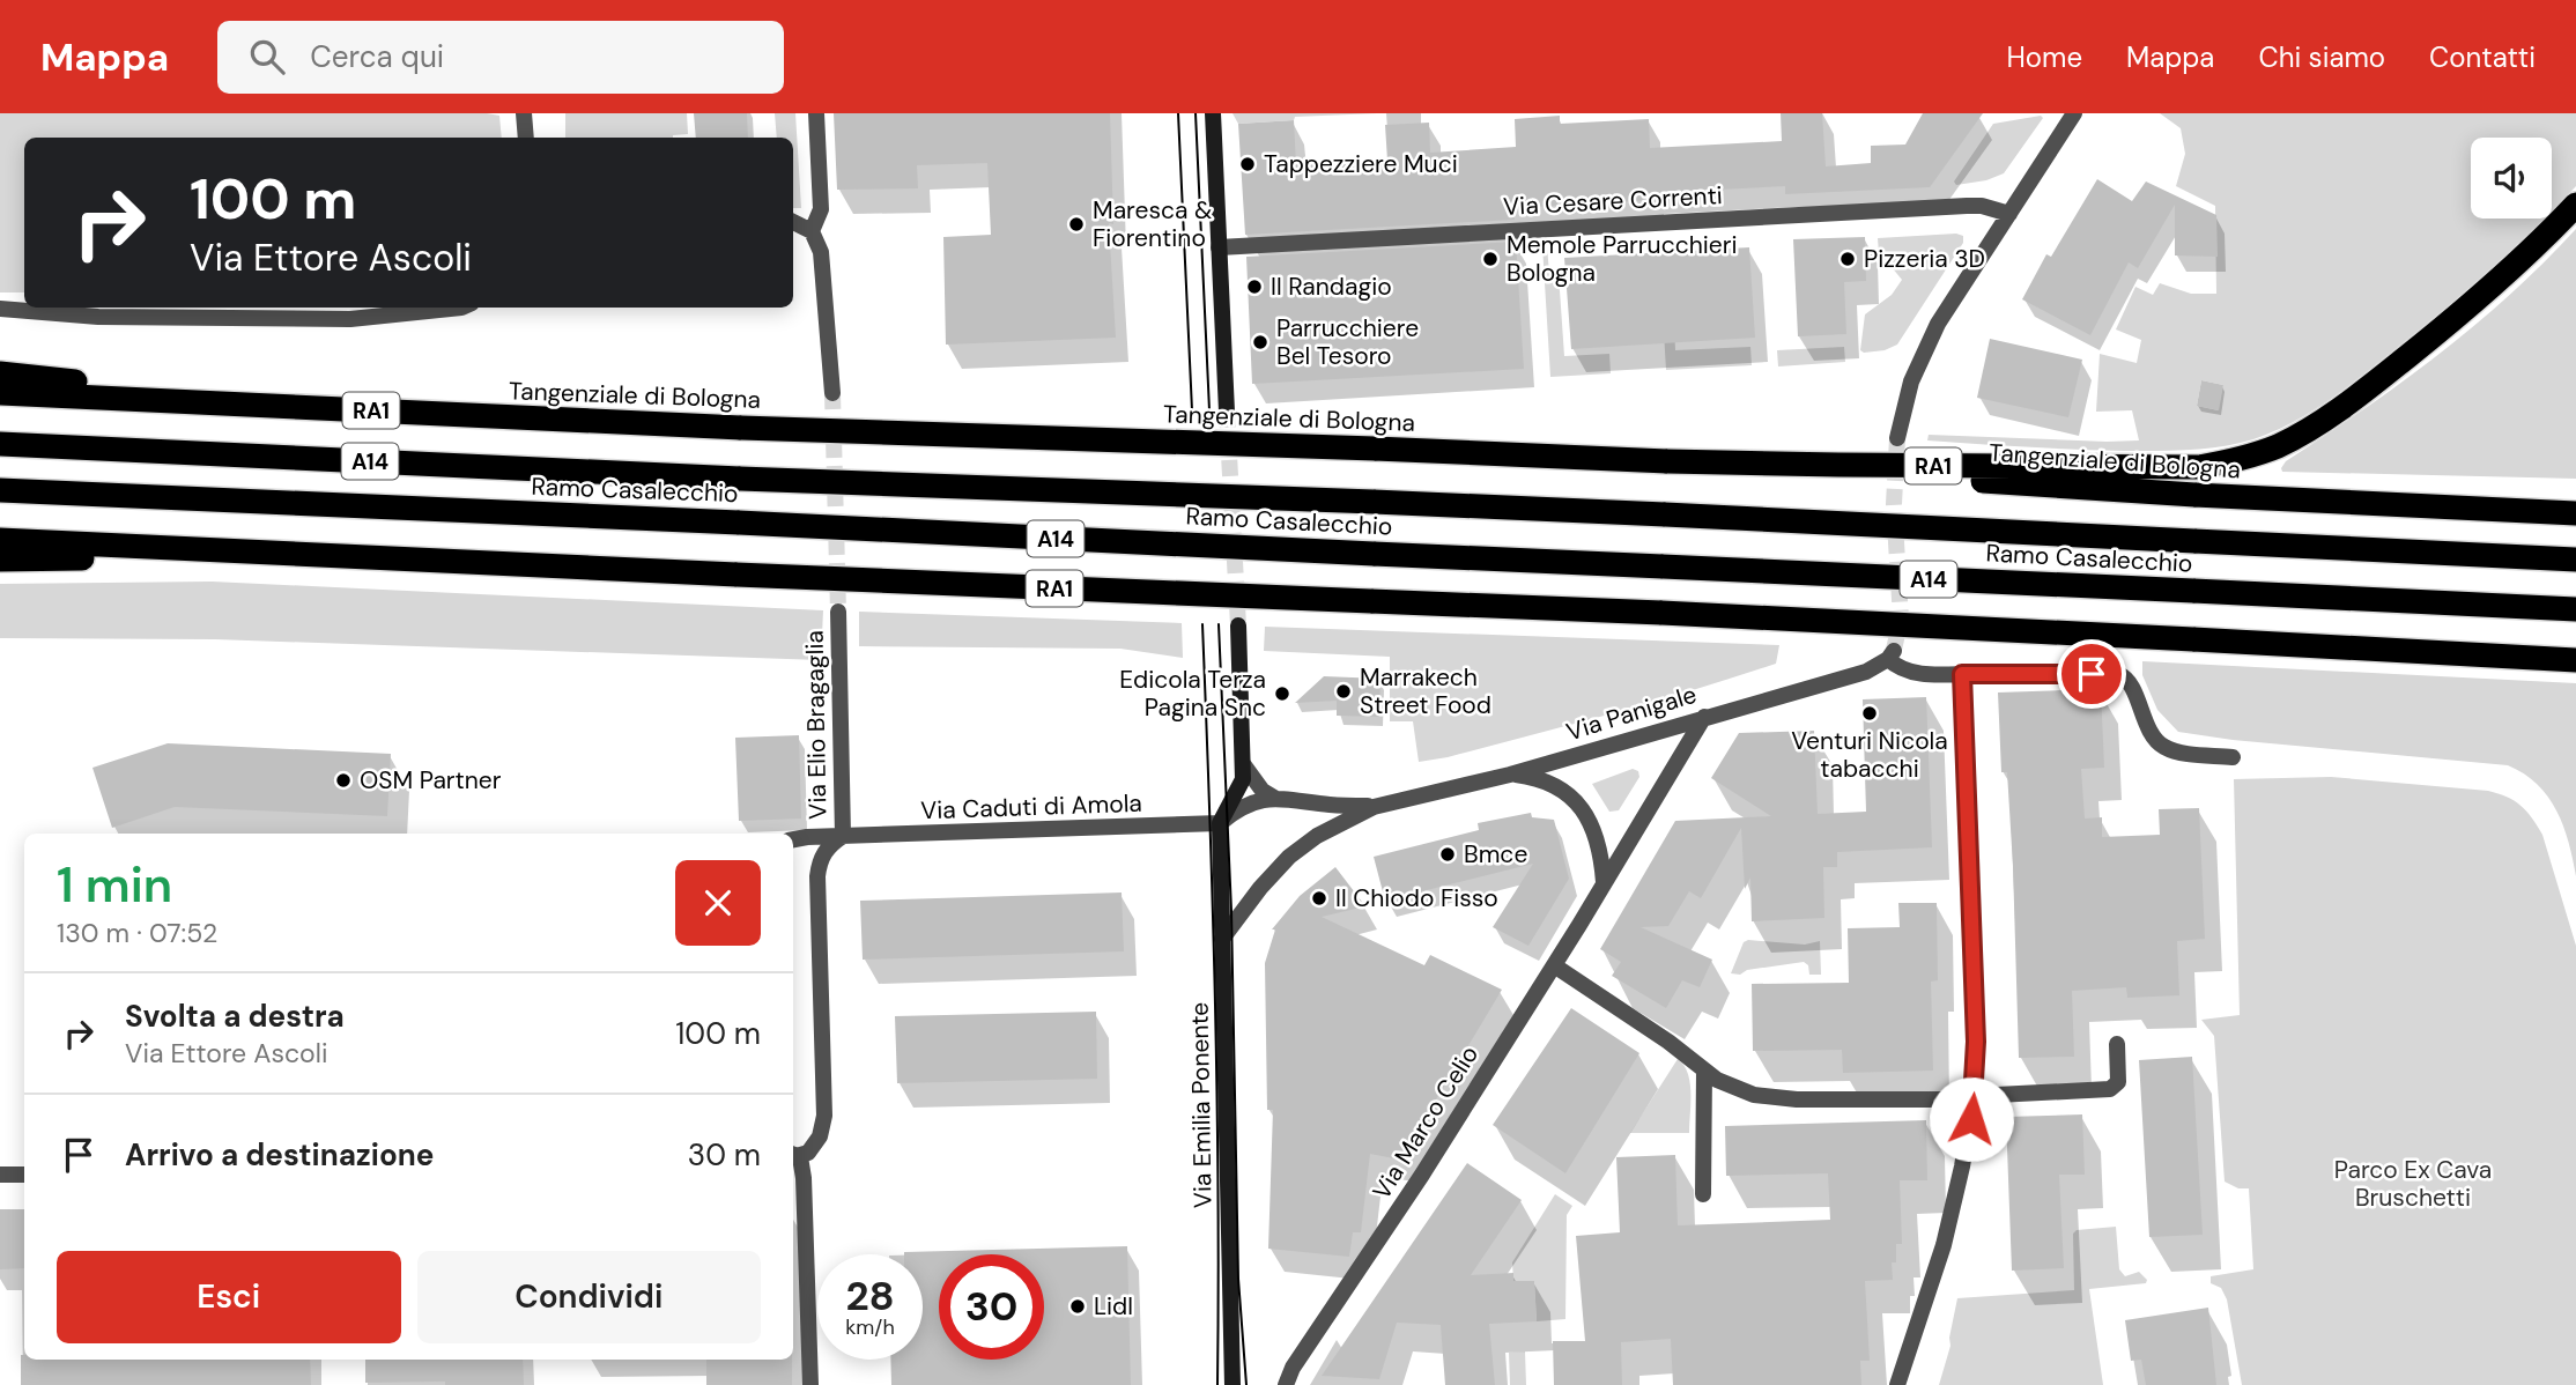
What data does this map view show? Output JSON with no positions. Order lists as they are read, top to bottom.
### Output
{
  "streets": {
    "highway": [
      "Tangenziale di Bologna",
      "RA1",
      "A14",
      "Ramo Casalecchio"
    ],
    "main road": ["Via Emilia Ponente"],
    "street": [
      "Via Cesare Correnti",
      "Via Panigale",
      "Via Elio Bragaglia",
      "Via Caduti di Amola",
      "Via Marco Celio"
    ]
  },
  "crossings": [
    ["Tangenziale di Bologna", "RA1"],
    ["Via Panigale", "Via Caduti di Amola"],
    ["Via Panigale", "Via Emilia Ponente"],
    ["Via Panigale", "Via Marco Celio"],
    ["Via Elio Bragaglia", "Via Caduti di Amola"],
    ["Via Caduti di Amola", "Via Emilia Ponente"]
  ],
  "parks": ["Parco Ex Cava Bruschetti"],
  "places": [
    "Tappezziere Muci",
    "Maresca & Fiorentino",
    "Memole Parrucchieri Bologna",
    "Pizzeria 3D",
    "Il Randagio",
    "Parrucchiere Bel Tesoro",
    "Marrakech Street Food",
    "Edicola Terza Pagina Snc",
    "Venturi Nicola tabacchi",
    "OSM Partner",
    "Bmce",
    "Il Chiodo Fisso",
    "Lidl"
  ],
  "page": {
    "header": "Mappa",
    "search": "Cerca qui",
    "nav": [
      "Home",
      "Mappa",
      "Chi siamo",
      "Contatti"
    ],
    "turn": ["100 m", "Via Ettore Ascoli"],
    "heading": ["1 min", "130 m · 07:52"],
    "list": [
      {
        "name": "Svolta a destra",
        "note": "Via Ettore Ascoli",
        "value": "100 m"
      },
      {
        "name": "Arrivo a destinazione",
        "value": "30 m"
      }
    ],
    "buttons": ["Esci", "Condividi"],
    "speed": "28 km/h",
    "limit": "30"
  }
}
